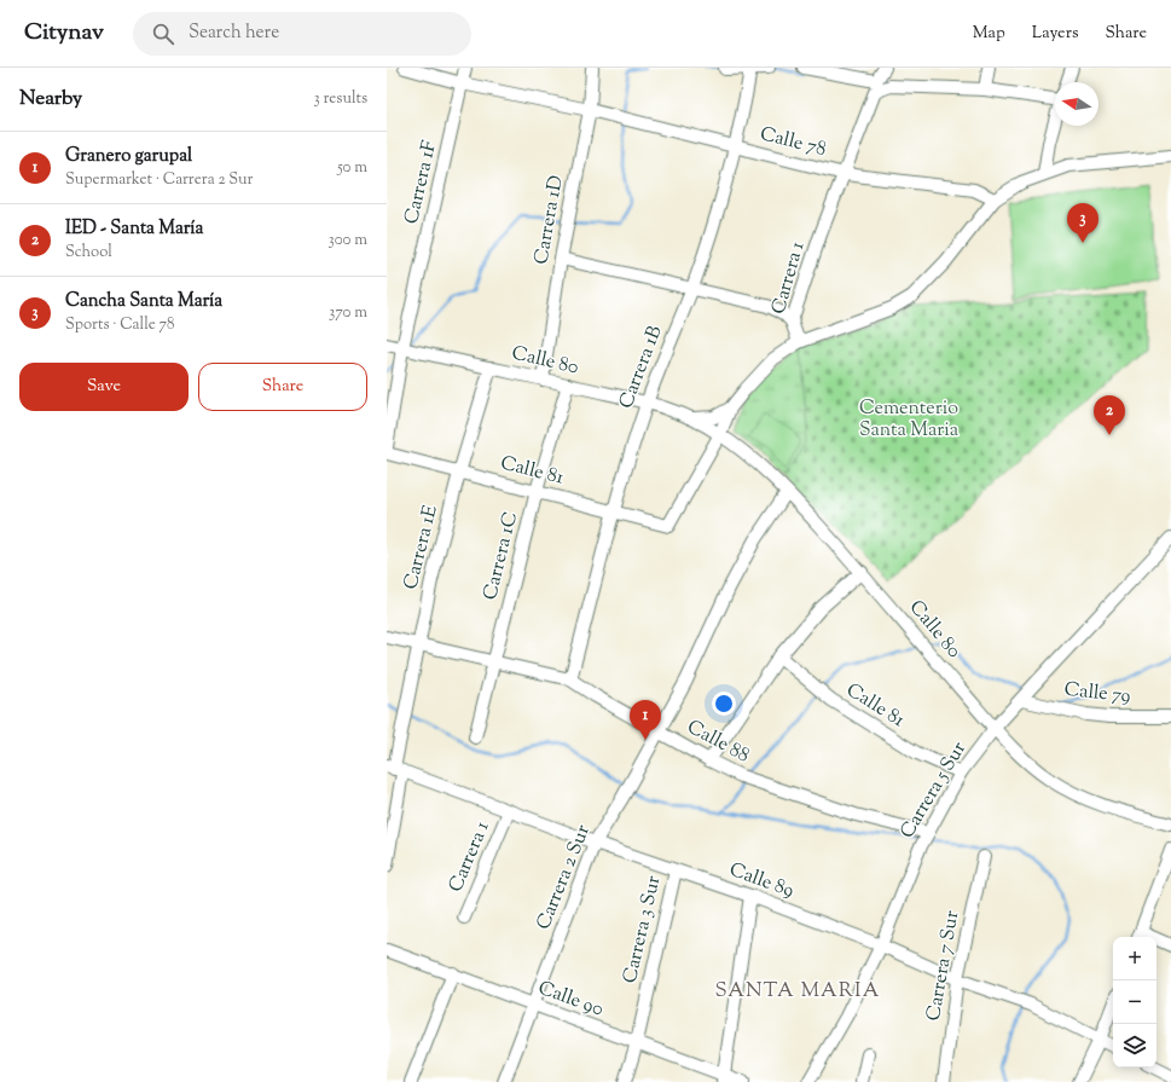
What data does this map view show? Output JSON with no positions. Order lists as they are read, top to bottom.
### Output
{
  "streets": {
    "street": [
      "Calle 78",
      "Carrera 1F",
      "Carrera 1D",
      "Carrera 1",
      "Calle 80",
      "Carrera 1B",
      "Calle 81",
      "Carrera 1E",
      "Carrera 1C",
      "Calle 79",
      "Calle 88",
      "Carrera 5 Sur",
      "Carrera 2 Sur",
      "Calle 89",
      "Carrera 3 Sur",
      "Carrera 7 Sur",
      "Calle 90"
    ]
  },
  "crossings": [
    ["Calle 78", "Carrera 1F"],
    ["Calle 78", "Carrera 1D"],
    ["Calle 78", "Carrera 1"],
    ["Calle 78", "Carrera 1B"],
    ["Carrera 1F", "Calle 80"],
    ["Carrera 1D", "Calle 80"],
    ["Carrera 1", "Calle 80"],
    ["Carrera 1", "Calle 81"],
    ["Carrera 1", "Calle 89"],
    ["Calle 80", "Carrera 1B"],
    ["Calle 80", "Carrera 1E"],
    ["Calle 80", "Carrera 1C"],
    ["Calle 80", "Carrera 5 Sur"],
    ["Calle 80", "Carrera 2 Sur"],
    ["Carrera 1B", "Calle 81"],
    ["Carrera 1B", "Calle 88"],
    ["Calle 81", "Carrera 1E"],
    ["Calle 81", "Carrera 1C"],
    ["Calle 81", "Carrera 5 Sur"],
    ["Carrera 1E", "Calle 88"],
    ["Carrera 1E", "Calle 89"],
    ["Carrera 1C", "Calle 88"],
    ["Calle 79", "Carrera 5 Sur"],
    ["Calle 88", "Carrera 5 Sur"],
    ["Calle 88", "Carrera 2 Sur"],
    ["Carrera 5 Sur", "Calle 89"],
    ["Carrera 2 Sur", "Calle 89"],
    ["Carrera 2 Sur", "Calle 90"],
    ["Calle 89", "Carrera 3 Sur"],
    ["Calle 89", "Carrera 7 Sur"],
    ["Carrera 3 Sur", "Calle 90"]
  ],
  "districts": ["SANTA MARIA"],
  "parks": ["Cementerio Santa Maria"],
  "north": "left",
  "page": {
    "header": "Citynav",
    "search": "Search here",
    "nav": ["Map", "Layers", "Share"],
    "heading": ["Nearby", "3 results"],
    "list": [
      {
        "mark": "1",
        "name": "Granero garupal",
        "note": "Supermarket · Carrera 2 Sur",
        "value": "50 m"
      },
      {
        "mark": "2",
        "name": "IED - Santa María",
        "note": "School",
        "value": "300 m"
      },
      {
        "mark": "3",
        "name": "Cancha Santa María",
        "note": "Sports · Calle 78",
        "value": "370 m"
      }
    ],
    "pins": ["3", "2", "1"],
    "buttons": ["Save", "Share"],
    "map_buttons": ["+", "−"]
  }
}
